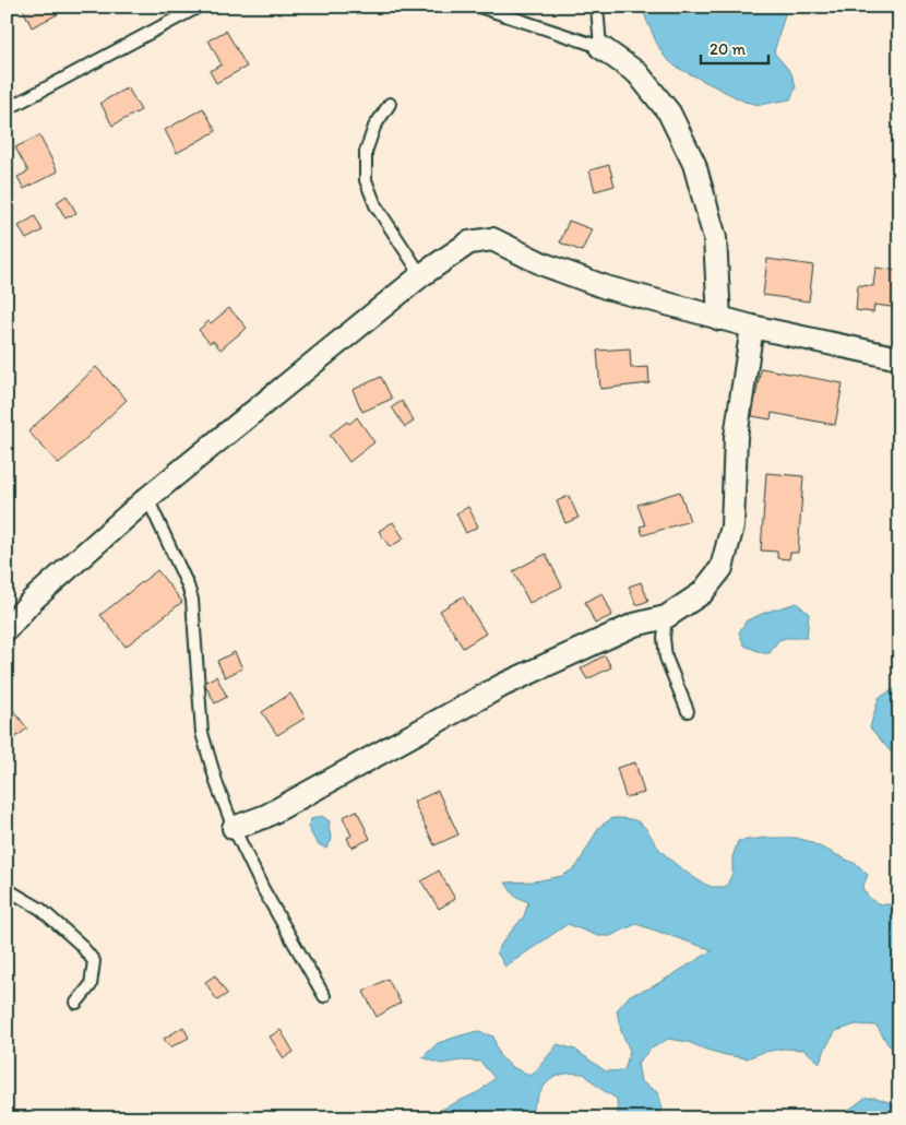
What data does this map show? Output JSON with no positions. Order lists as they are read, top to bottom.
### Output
{
  "scale_bar": "20 m"
}
